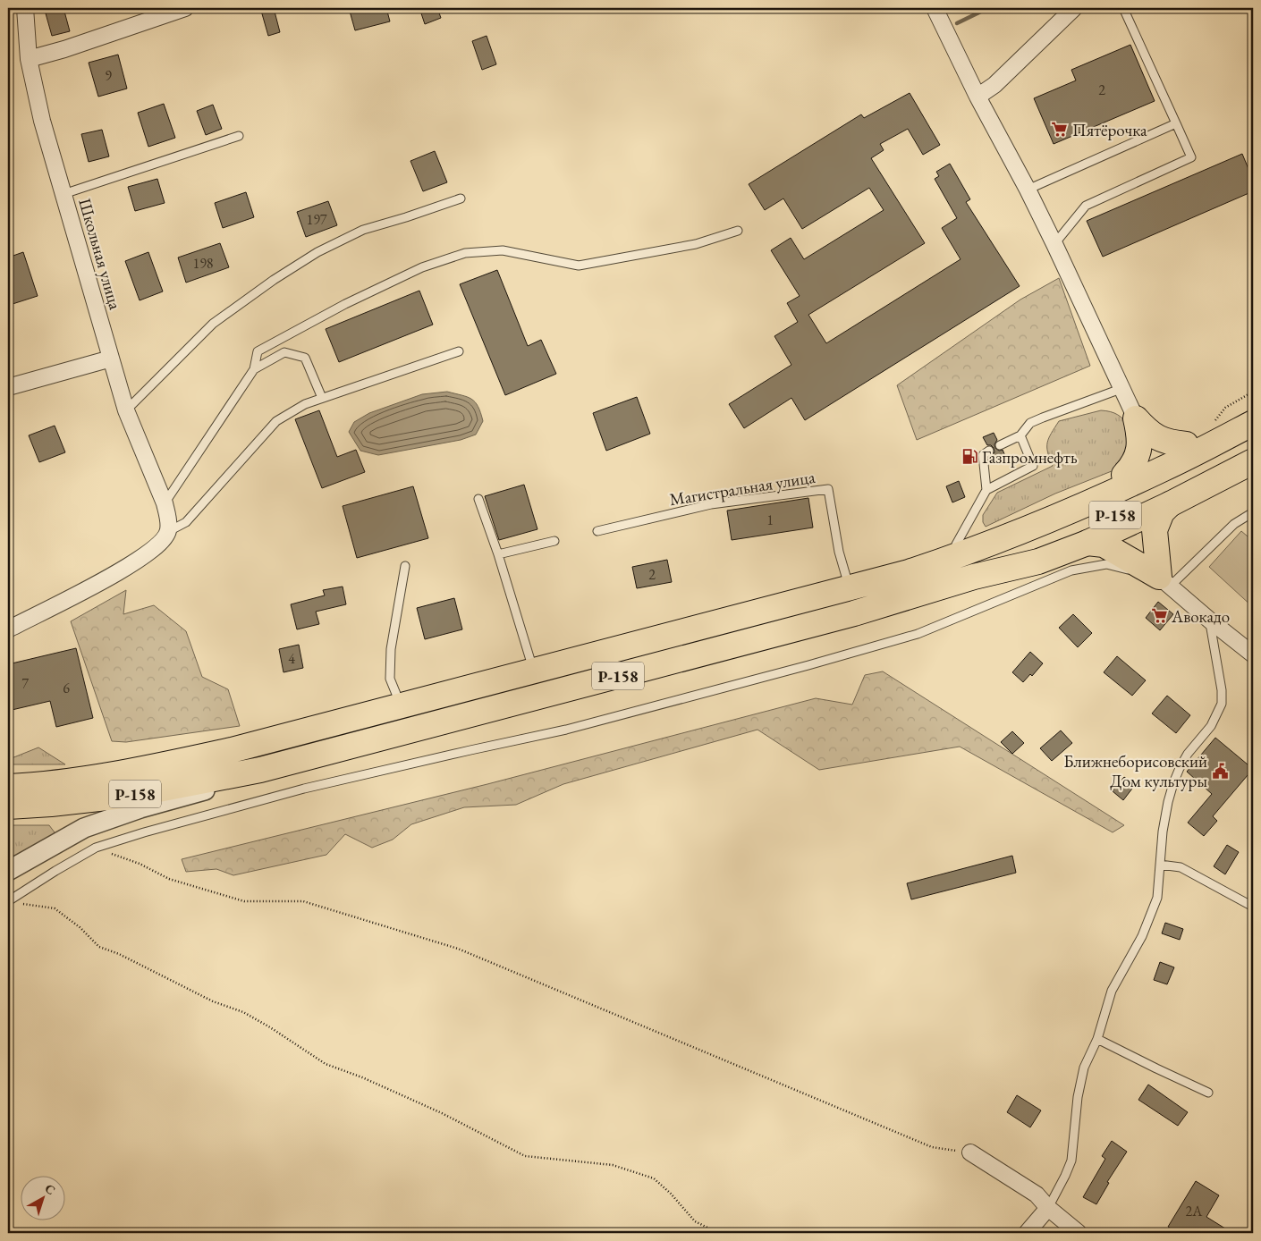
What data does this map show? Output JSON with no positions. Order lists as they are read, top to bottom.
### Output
{
  "streets": {
    "main road": ["Р-158"],
    "street": ["Школьная улица"],
    "lane": ["Магистральная улица"]
  },
  "places": {
    "supermarket": ["Пятёрочка", "Авокадо"],
    "fuel station": ["Газпромнефть"],
    "public building": ["Ближнеборисовский Дом культуры"]
  },
  "house_numbers": [
    "9",
    "2",
    "197",
    "198",
    "1",
    "2",
    "4",
    "7",
    "6",
    "2А"
  ],
  "north": "top right"
}
